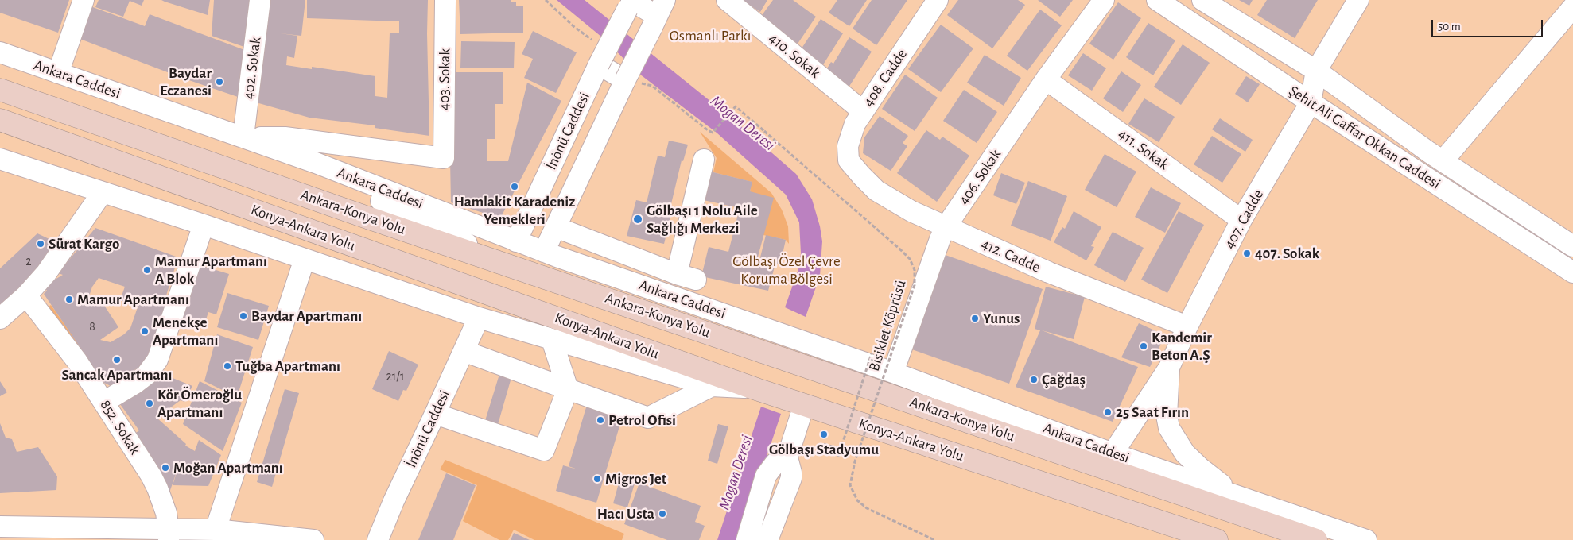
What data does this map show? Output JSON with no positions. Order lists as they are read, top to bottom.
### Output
{
  "streets": {
    "highway": ["Ankara-Konya Yolu", "Konya-Ankara Yolu"],
    "street": [
      "410. Sokak",
      "402. Sokak",
      "408. Cadde",
      "Ankara Caddesi",
      "403. Sokak",
      "İnönü Caddesi",
      "Şehit Ali Gaffar Okkan Caddesi",
      "411. Sokak",
      "406. Sokak",
      "407. Cadde",
      "412. Cadde",
      "852. Sokak"
    ],
    "path": ["Bisiklet Köprüsü"]
  },
  "crossings": [
    ["410. Sokak", "408. Cadde"],
    ["402. Sokak", "Ankara Caddesi"],
    ["402. Sokak", "403. Sokak"],
    ["408. Cadde", "412. Cadde"],
    ["Ankara Caddesi", "403. Sokak"],
    ["Ankara Caddesi", "İnönü Caddesi"],
    ["Ankara Caddesi", "406. Sokak"],
    ["Şehit Ali Gaffar Okkan Caddesi", "407. Cadde"],
    ["411. Sokak", "406. Sokak"],
    ["411. Sokak", "407. Cadde"],
    ["406. Sokak", "412. Cadde"],
    ["407. Cadde", "412. Cadde"]
  ],
  "water": ["Mogan Deresi"],
  "parks": ["Osmanlı Parkı", "Gölbaşı Özel Çevre Koruma Bölgesi"],
  "places": [
    "Baydar Eczanesi",
    "Hamlakit Karadeniz Yemekleri",
    "Gölbaşı 1 Nolu Aile Sağlığı Merkezi",
    "Sürat Kargo",
    "407. Sokak",
    "Mamur Apartmanı A Blok",
    "Mamur Apartmanı",
    "Baydar Apartmanı",
    "Yunus",
    "Menekşe Apartmanı",
    "Kandemir Beton A.Ş",
    "Sancak Apartmanı",
    "Tuğba Apartmanı",
    "Çağdaş",
    "Kör Ömeroğlu Apartmanı",
    "25 Saat Fırın",
    "Petrol Ofisi",
    "Gölbaşı Stadyumu",
    "Moğan Apartmanı",
    "Migros Jet",
    "Hacı Usta"
  ],
  "house_numbers": ["2", "8", "21/1"],
  "scale_bar": "50 m"
}
